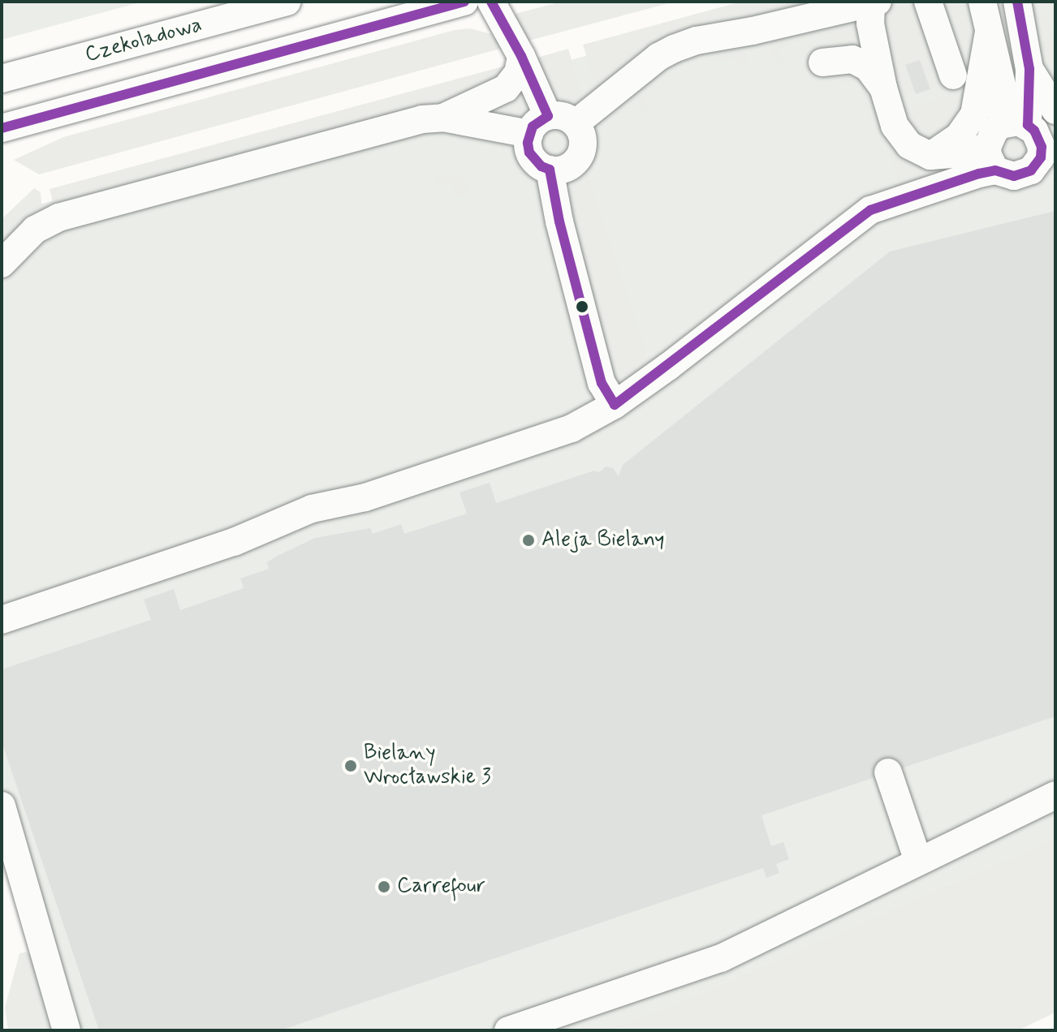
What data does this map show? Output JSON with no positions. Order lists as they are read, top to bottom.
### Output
{
  "streets": {
    "street": ["Czekoladowa"]
  },
  "places": ["Aleja Bielany", "Bielany Wrocławskie 3", "Carrefour"]
}
